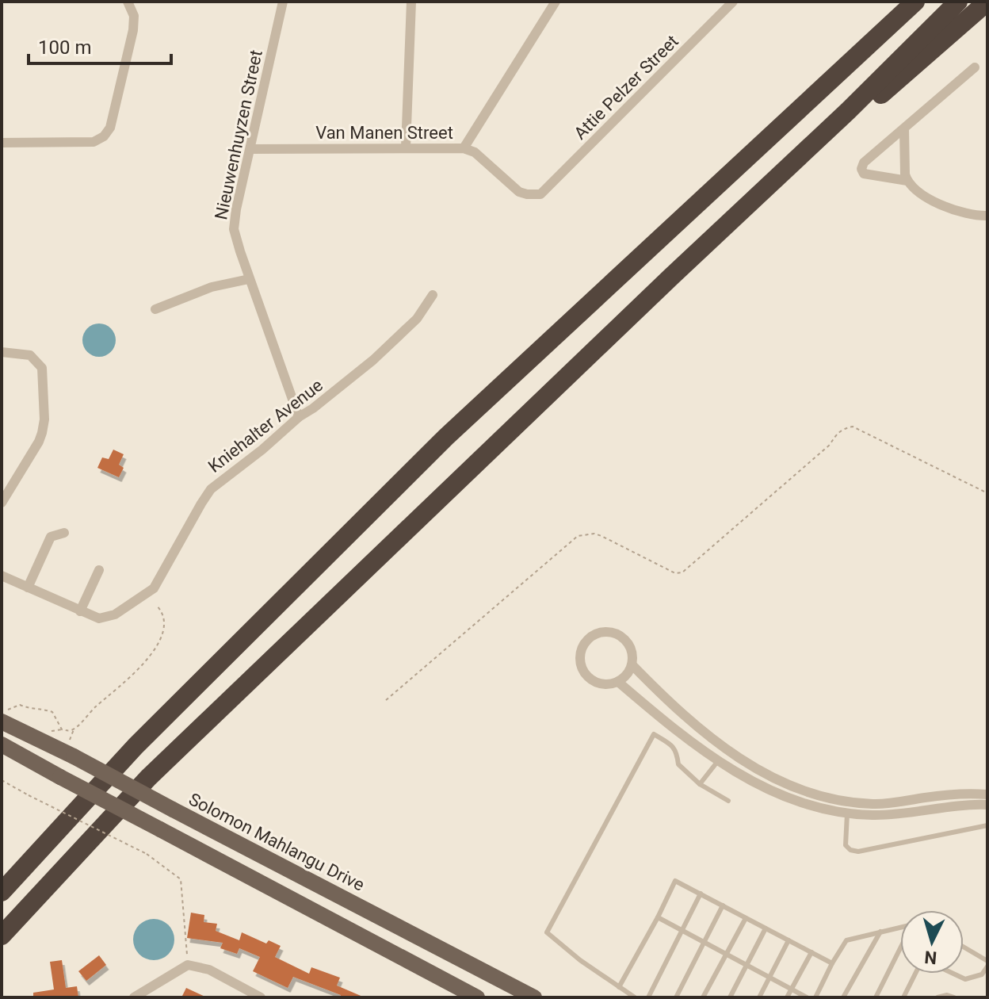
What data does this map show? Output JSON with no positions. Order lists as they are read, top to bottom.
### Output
{
  "streets": {
    "main road": ["Solomon Mahlangu Drive"],
    "street": [
      "Attie Pelzer Street",
      "Van Manen Street",
      "Nieuwenhuyzen Street",
      "Kniehalter Avenue"
    ]
  },
  "crossings": [
    ["Attie Pelzer Street", "Van Manen Street"],
    ["Van Manen Street", "Nieuwenhuyzen Street"],
    ["Nieuwenhuyzen Street", "Kniehalter Avenue"]
  ],
  "scale_bar": "100 m",
  "north": "bottom"
}
